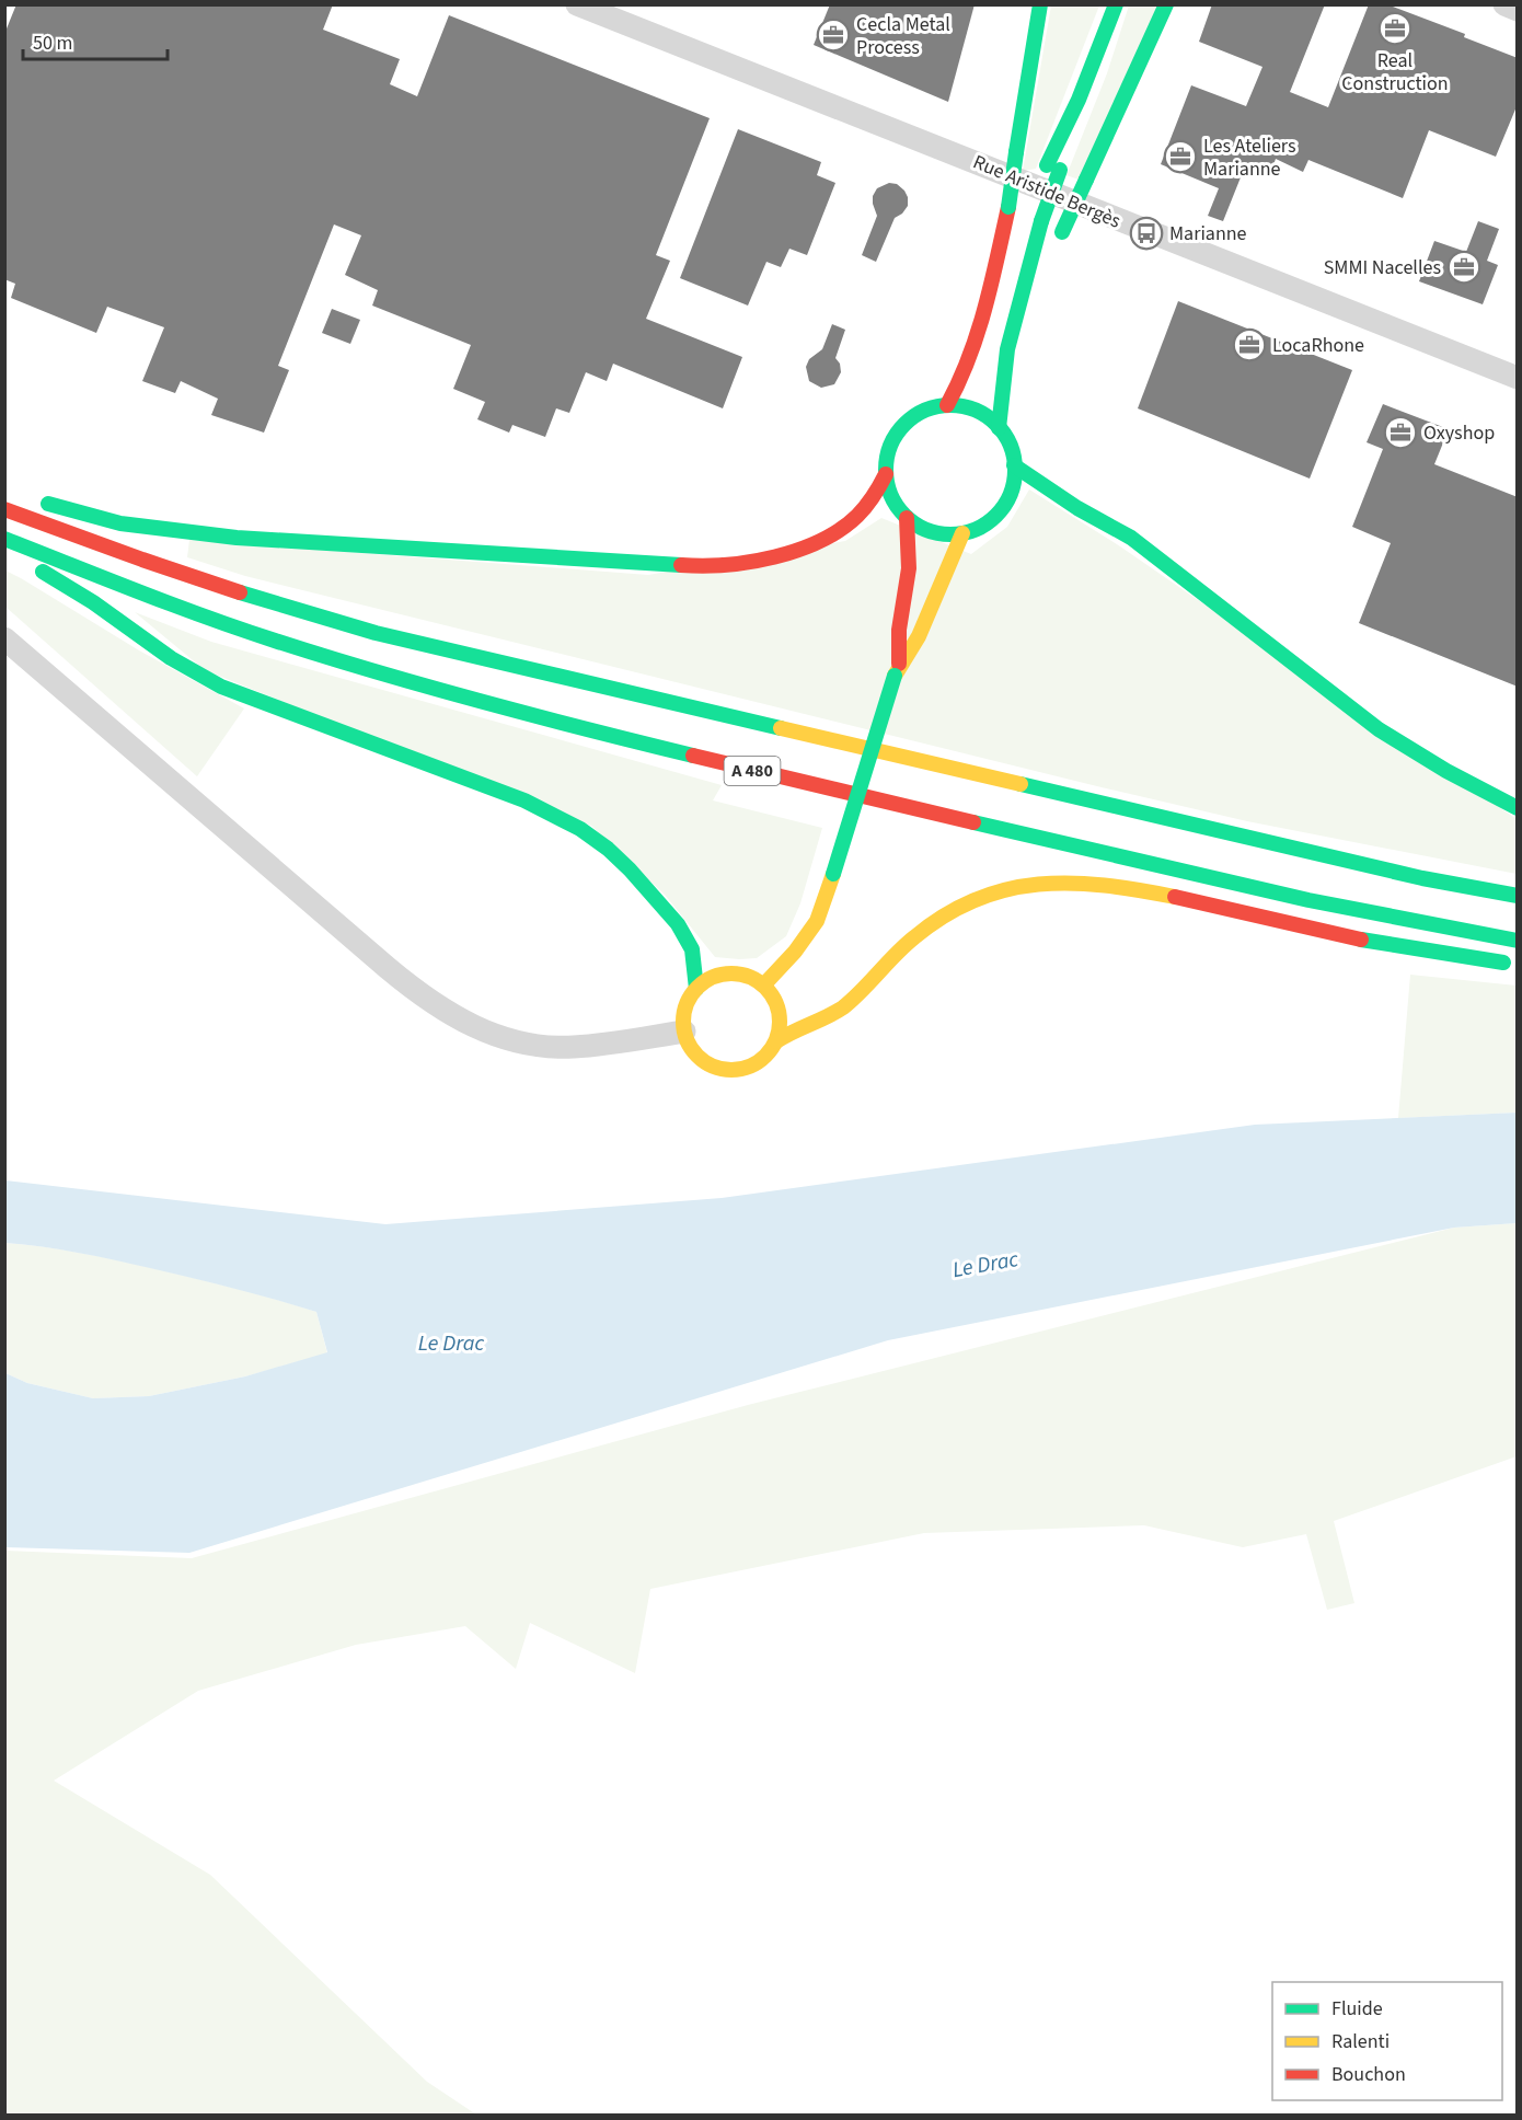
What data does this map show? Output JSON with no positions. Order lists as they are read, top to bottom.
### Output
{
  "streets": {
    "main road": ["A 480"],
    "street": ["Rue Aristide Bergès"]
  },
  "water": ["Le Drac"],
  "places": {
    "office": [
      "Real Construction",
      "Cecla Metal Process",
      "Les Ateliers Marianne",
      "SMMI Nacelles",
      "LocaRhone",
      "Oxyshop"
    ],
    "bus stop": ["Marianne"]
  },
  "legend": ["Fluide", "Ralenti", "Bouchon"],
  "scale_bar": "50 m"
}
